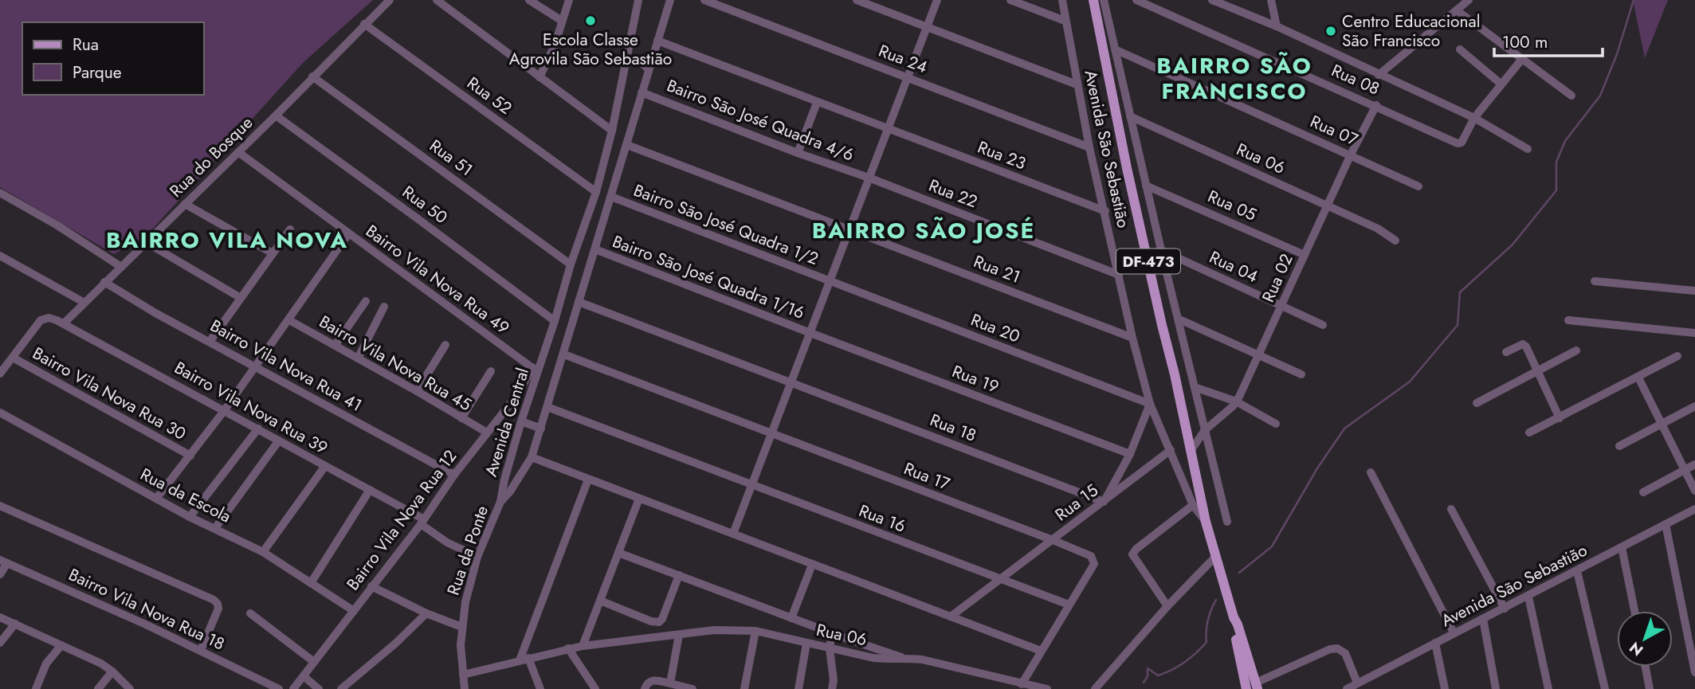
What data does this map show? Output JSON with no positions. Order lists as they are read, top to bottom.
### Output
{
  "streets": {
    "main road": ["Avenida São Sebastião", "DF-473"],
    "street": [
      "Rua 24",
      "Rua 08",
      "Rua 52",
      "Bairro São José Quadra 4/6",
      "Rua 07",
      "Rua 23",
      "Rua do Bosque",
      "Rua 51",
      "Rua 06",
      "Rua 22",
      "Rua 50",
      "Rua 05",
      "Bairro São José Quadra 1/2",
      "Rua 04",
      "Rua 21",
      "Bairro São José Quadra 1/16",
      "Rua 02",
      "Bairro Vila Nova Rua 49",
      "Rua 20",
      "Bairro Vila Nova Rua 45",
      "Bairro Vila Nova Rua 41",
      "Rua 19",
      "Bairro Vila Nova Rua 30",
      "Bairro Vila Nova Rua 39",
      "Avenida Central",
      "Rua 18",
      "Rua 17",
      "Rua da Escola",
      "Rua 15",
      "Rua 16",
      "Bairro Vila Nova Rua 12",
      "Rua da Ponte",
      "Bairro Vila Nova Rua 18"
    ]
  },
  "crossings": [
    ["Rua 24", "Avenida São Sebastião"],
    ["Rua 08", "Rua 02"],
    ["Rua 52", "Rua do Bosque"],
    ["Rua 52", "Avenida Central"],
    ["Bairro São José Quadra 4/6", "Rua 22"],
    ["Bairro São José Quadra 4/6", "Avenida Central"],
    ["Rua 07", "Rua 02"],
    ["Avenida São Sebastião", "Rua 23"],
    ["Avenida São Sebastião", "Rua 22"],
    ["Avenida São Sebastião", "Rua 21"],
    ["Avenida São Sebastião", "Rua 02"],
    ["Avenida São Sebastião", "Rua 20"],
    ["Avenida São Sebastião", "Rua 15"],
    ["Rua 23", "Avenida Central"],
    ["Rua do Bosque", "Rua 51"],
    ["Rua do Bosque", "Rua 50"],
    ["Rua do Bosque", "Bairro Vila Nova Rua 49"],
    ["Rua do Bosque", "Bairro Vila Nova Rua 41"],
    ["Rua do Bosque", "Bairro Vila Nova Rua 39"],
    ["Rua 51", "Avenida Central"],
    ["Rua 06", "Rua 02"],
    ["Rua 06", "Rua da Ponte"],
    ["Rua 50", "Avenida Central"],
    ["Rua 05", "Rua 02"],
    ["Bairro São José Quadra 1/2", "Rua 20"],
    ["Bairro São José Quadra 1/2", "Avenida Central"],
    ["Rua 04", "Rua 02"],
    ["Rua 21", "Avenida Central"],
    ["Bairro São José Quadra 1/16", "Rua 19"],
    ["Bairro São José Quadra 1/16", "Avenida Central"],
    ["Bairro Vila Nova Rua 49", "Avenida Central"],
    ["Bairro Vila Nova Rua 49", "Bairro Vila Nova Rua 12"],
    ["Bairro Vila Nova Rua 45", "Bairro Vila Nova Rua 12"],
    ["Bairro Vila Nova Rua 41", "Bairro Vila Nova Rua 12"],
    ["Bairro Vila Nova Rua 39", "Bairro Vila Nova Rua 12"],
    ["Bairro Vila Nova Rua 39", "Rua da Ponte"],
    ["Avenida Central", "Rua 18"],
    ["Avenida Central", "Rua 17"],
    ["Avenida Central", "Rua 16"],
    ["Avenida Central", "Bairro Vila Nova Rua 12"],
    ["Avenida Central", "Rua da Ponte"],
    ["Rua 18", "Rua 15"],
    ["Rua 17", "Rua 15"],
    ["Rua 17", "Rua 16"],
    ["Rua da Escola", "Bairro Vila Nova Rua 12"],
    ["Rua 15", "Rua 16"]
  ],
  "districts": ["BAIRRO SÃO FRANCISCO", "BAIRRO SÃO JOSÉ", "BAIRRO VILA NOVA"],
  "places": ["Escola Classe Agrovila São Sebastião", "Centro Educacional São Francisco"],
  "legend": ["Rua", "Parque"],
  "scale_bar": "100 m",
  "north": "bottom left"
}
